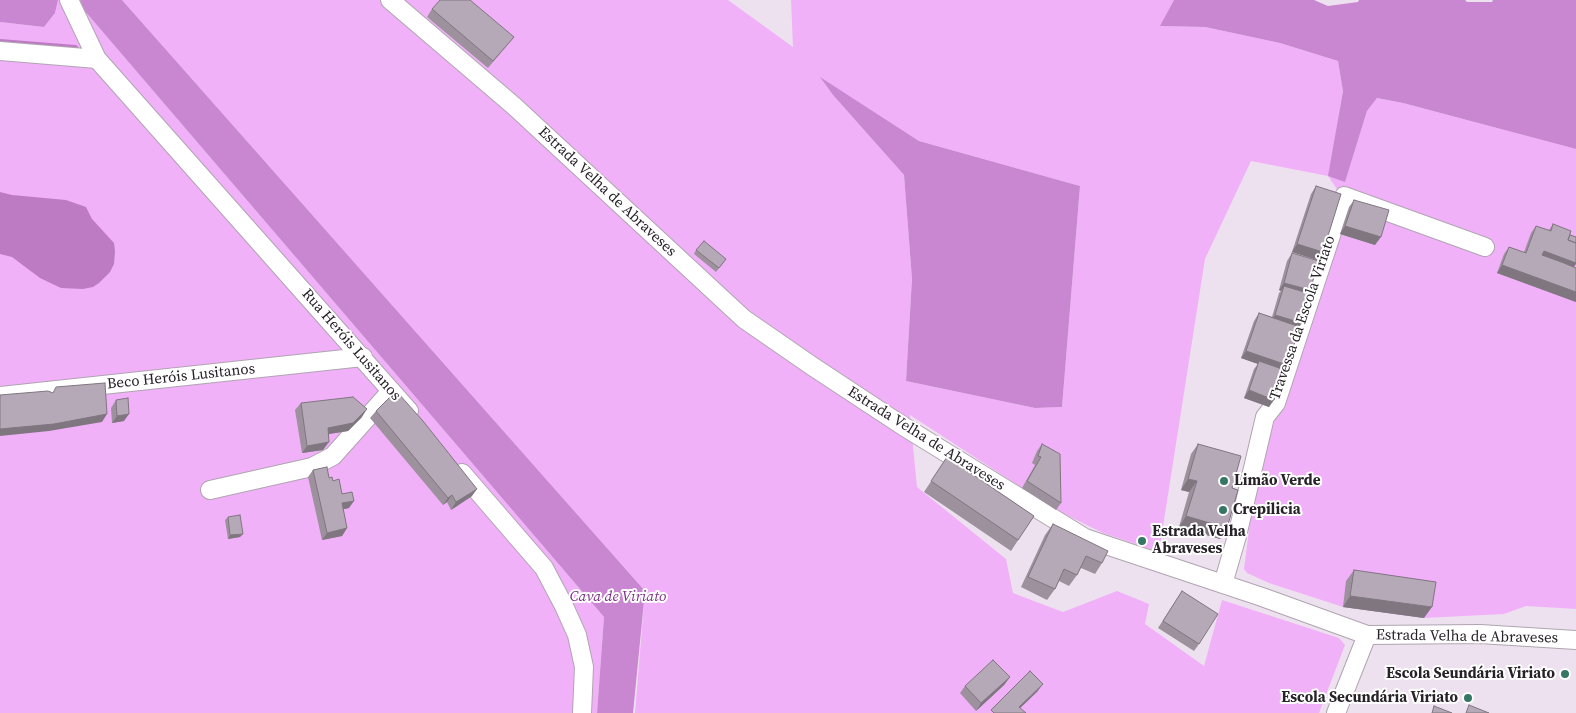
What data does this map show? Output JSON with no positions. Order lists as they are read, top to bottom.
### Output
{
  "streets": {
    "street": [
      "Estrada Velha de Abraveses",
      "Travessa da Escola Viriato",
      "Rua Heróis Lusitanos",
      "Beco Heróis Lusitanos"
    ]
  },
  "crossings": [
    ["Estrada Velha de Abraveses", "Travessa da Escola Viriato"],
    ["Rua Heróis Lusitanos", "Beco Heróis Lusitanos"]
  ],
  "parks": ["Cava de Viriato"],
  "places": [
    "Limão Verde",
    "Crepilicia",
    "Estrada Velha Abraveses",
    "Escola Seundária Viriato",
    "Escola Secundária Viriato"
  ]
}
